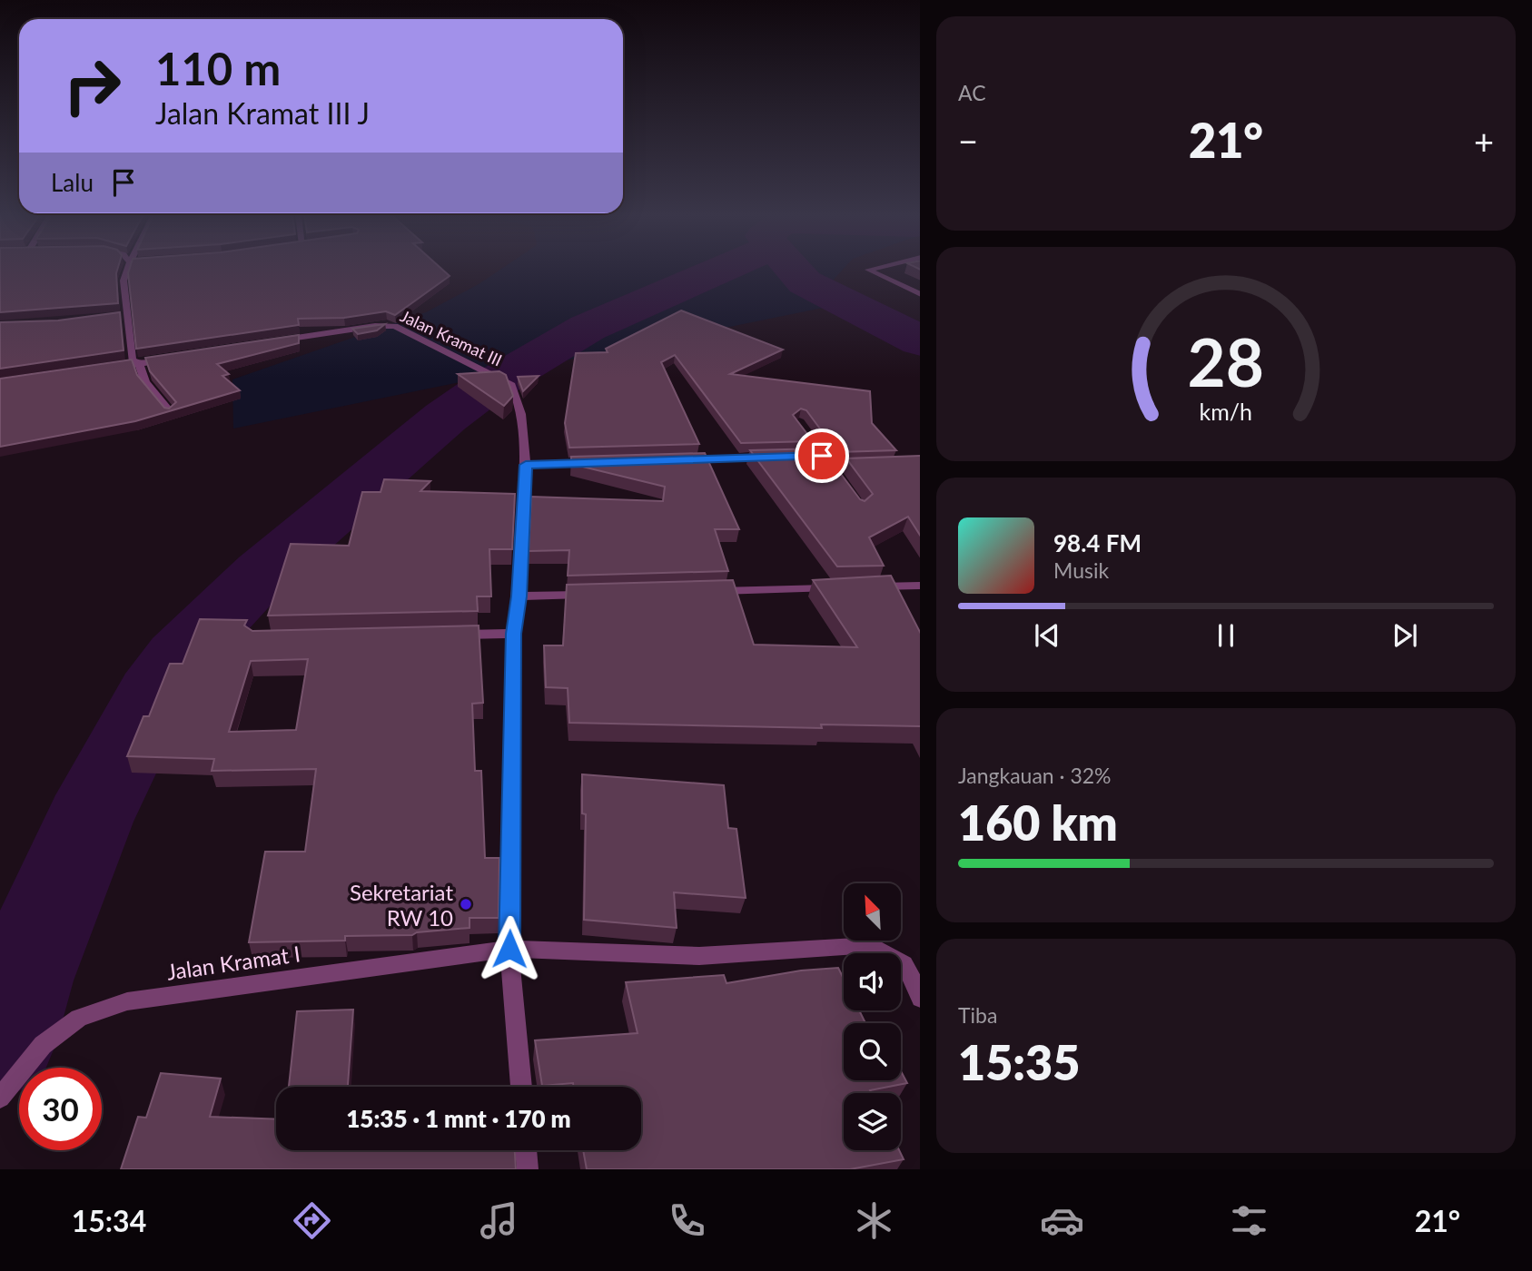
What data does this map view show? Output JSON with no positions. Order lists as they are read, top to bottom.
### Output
{
  "streets": {
    "street": ["Jalan Kramat III", "Jalan Kramat I"]
  },
  "places": ["Sekretariat RW 10"],
  "north": "top left",
  "page": {
    "tile": [
      "AC",
      ["Jangkauan · 32%", "160 km"],
      ["Tiba", "15:35"]
    ],
    "turn": ["110 m", "Jalan Kramat III J"],
    "heat": ["−", "21°", "+"],
    "then": "Lalu",
    "song": ["98.4 FM", "Musik"],
    "limit": "30",
    "trip": "15:35 · 1 mnt · 170 m",
    "tabs": ["15:34", "21°"],
    "gauge": ["28", "km/h"]
  }
}
